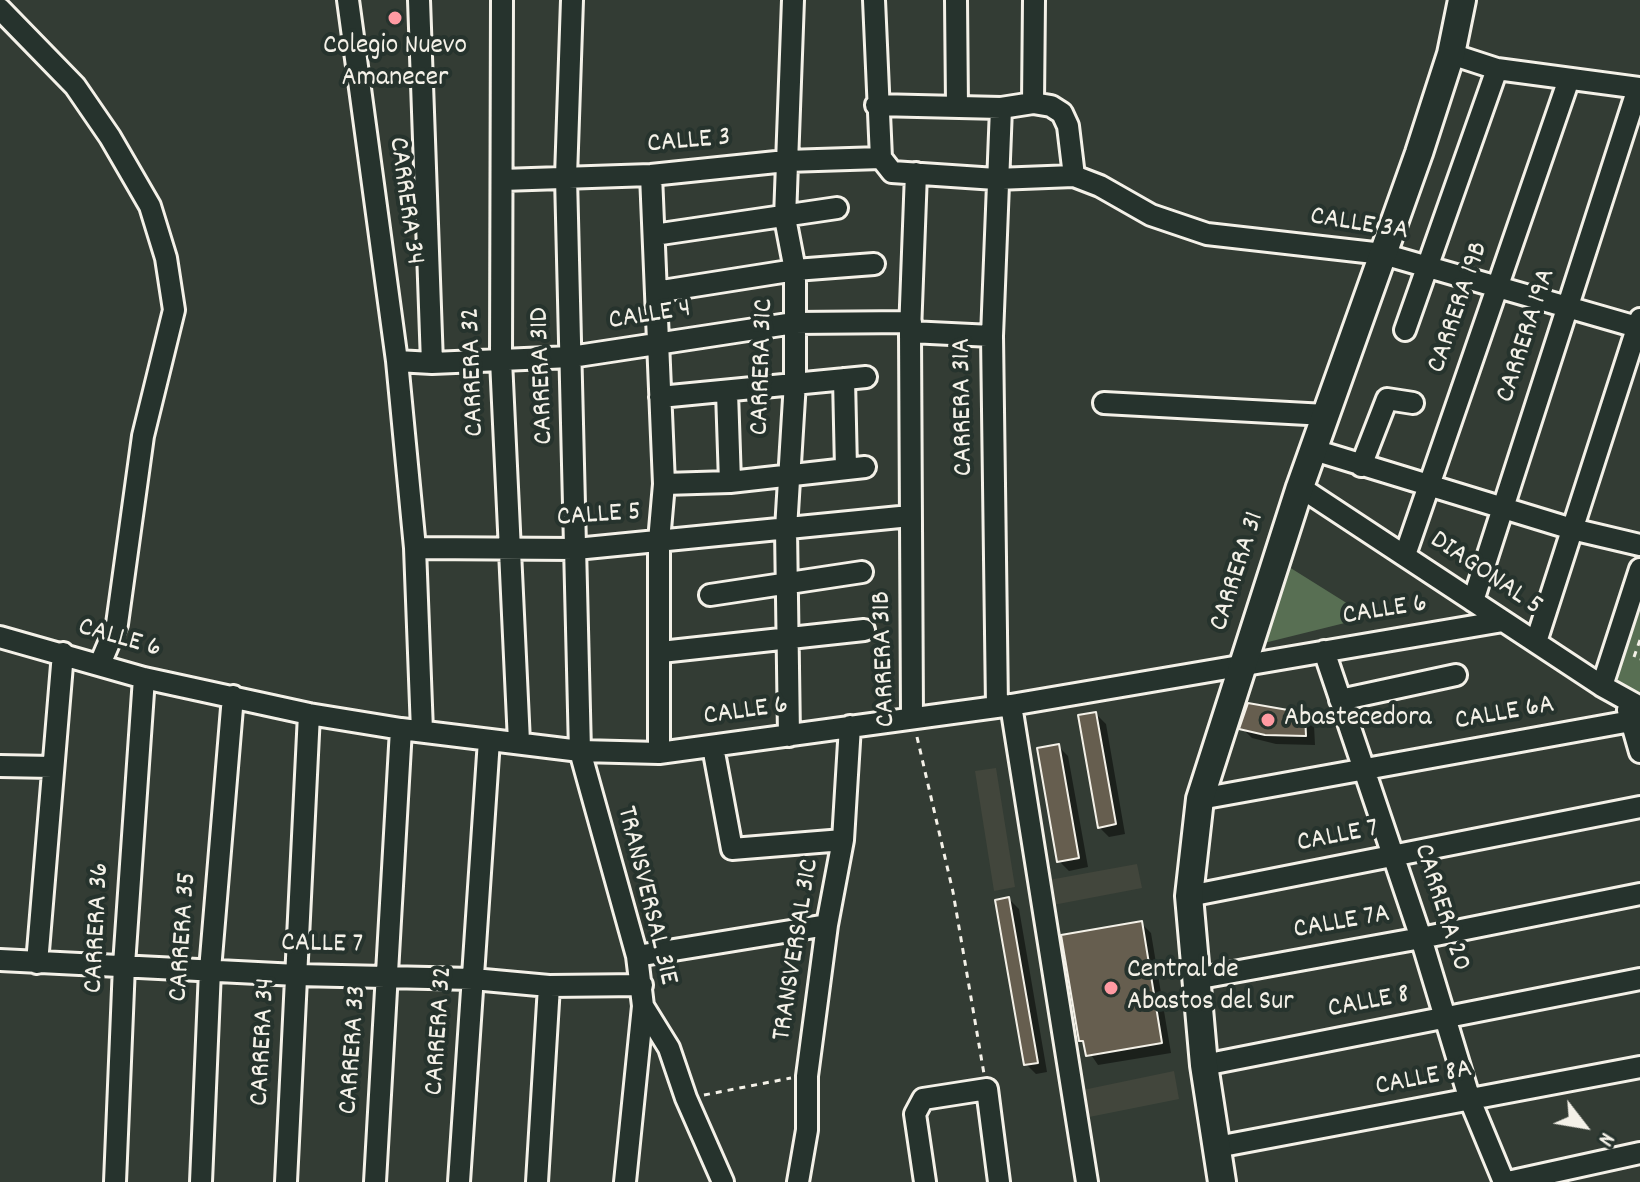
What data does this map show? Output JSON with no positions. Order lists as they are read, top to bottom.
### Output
{
  "streets": {
    "main road": ["CARRERA 31"],
    "street": [
      "CALLE 3",
      "CARRERA 34",
      "CALLE 3A",
      "CARRERA 19B",
      "CALLE 4",
      "CARRERA 19A",
      "CARRERA 31C",
      "CARRERA 32",
      "CARRERA 31D",
      "CARRERA 31A",
      "CALLE 5",
      "DIAGONAL 5",
      "CALLE 6",
      "CARRERA 31B",
      "CALLE 6A",
      "CALLE 7",
      "TRANSVERSAL 31E",
      "CARRERA 20",
      "CALLE 7A",
      "CARRERA 36",
      "CARRERA 35",
      "TRANSVERSAL 31C",
      "CALLE 8",
      "CARRERA 33",
      "CALLE 8A"
    ]
  },
  "crossings": [
    ["CALLE 3", "CARRERA 31C"],
    ["CALLE 3", "CARRERA 32"],
    ["CALLE 3", "CARRERA 31D"],
    ["CARRERA 34", "CALLE 4"],
    ["CARRERA 34", "CALLE 6"],
    ["CARRERA 34", "CALLE 7"],
    ["CALLE 3A", "CARRERA 19B"],
    ["CALLE 3A", "CARRERA 19A"],
    ["CALLE 3A", "CARRERA 31"],
    ["CARRERA 19B", "DIAGONAL 5"],
    ["CALLE 4", "CARRERA 31C"],
    ["CALLE 4", "CARRERA 32"],
    ["CALLE 4", "CARRERA 31D"],
    ["CALLE 4", "CARRERA 31A"],
    ["CALLE 4", "CARRERA 31B"],
    ["CARRERA 19A", "DIAGONAL 5"],
    ["CARRERA 31C", "CALLE 5"],
    ["CARRERA 31C", "CALLE 6"],
    ["CARRERA 32", "CALLE 5"],
    ["CARRERA 32", "CALLE 6"],
    ["CARRERA 32", "CALLE 7"],
    ["CARRERA 31D", "CALLE 5"],
    ["CARRERA 31D", "CALLE 6"],
    ["CARRERA 31D", "TRANSVERSAL 31E"],
    ["CARRERA 31A", "CALLE 6"],
    ["CALLE 5", "CARRERA 31B"],
    ["CARRERA 31", "DIAGONAL 5"],
    ["CARRERA 31", "CALLE 6"],
    ["CARRERA 31", "CALLE 6A"],
    ["CARRERA 31", "CALLE 7"],
    ["CARRERA 31", "CALLE 7A"],
    ["CARRERA 31", "CALLE 8"],
    ["CARRERA 31", "CALLE 8A"],
    ["DIAGONAL 5", "CALLE 6"],
    ["DIAGONAL 5", "CALLE 6A"],
    ["CALLE 6", "CARRERA 31B"],
    ["CALLE 6", "TRANSVERSAL 31E"],
    ["CALLE 6", "CARRERA 20"],
    ["CALLE 6", "CARRERA 36"],
    ["CALLE 6", "CARRERA 35"],
    ["CALLE 6", "TRANSVERSAL 31C"],
    ["CALLE 6", "CARRERA 33"],
    ["CALLE 6A", "CARRERA 20"],
    ["CALLE 7", "TRANSVERSAL 31E"],
    ["CALLE 7", "CARRERA 20"],
    ["CALLE 7", "CARRERA 36"],
    ["CALLE 7", "CARRERA 35"],
    ["CALLE 7", "CARRERA 33"],
    ["CARRERA 20", "CALLE 7A"],
    ["CARRERA 20", "CALLE 8"],
    ["CARRERA 20", "CALLE 8A"]
  ],
  "places": ["Colegio Nuevo Amanecer", "Abastecedora", "Central de Abastos del Sur"],
  "north": "bottom right"
}
